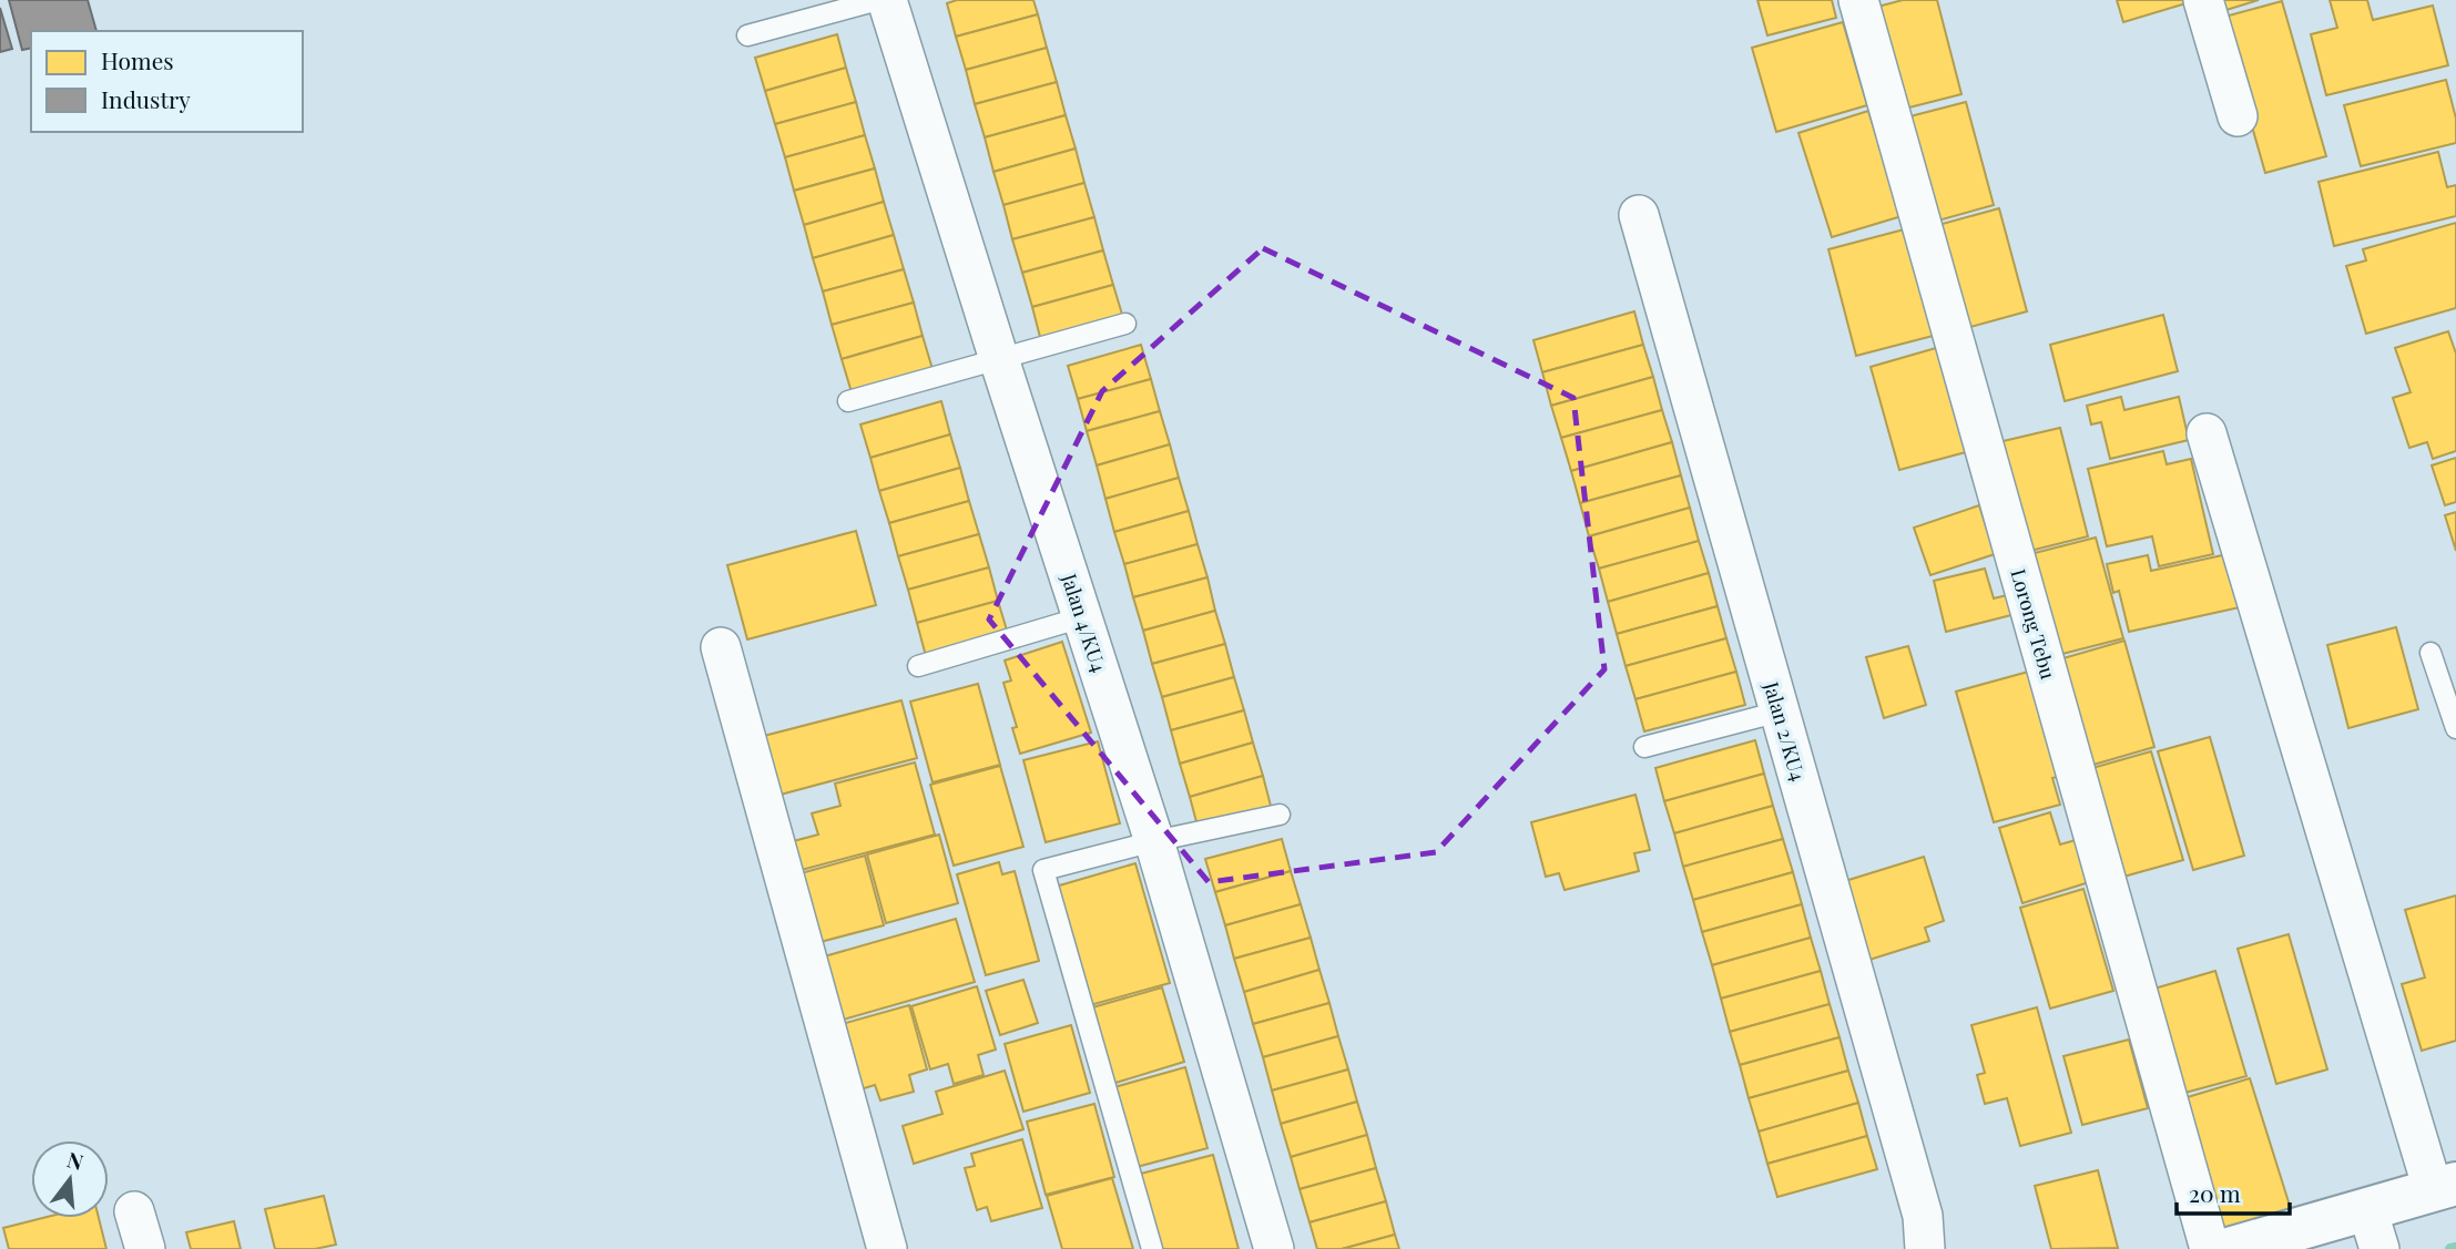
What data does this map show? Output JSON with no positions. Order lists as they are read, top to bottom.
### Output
{
  "streets": {
    "street": ["Jalan 4/KU4", "Lorong Tebu", "Jalan 2/KU4"]
  },
  "legend": ["Homes", "Industry"],
  "scale_bar": "20 m",
  "north": "top"
}
